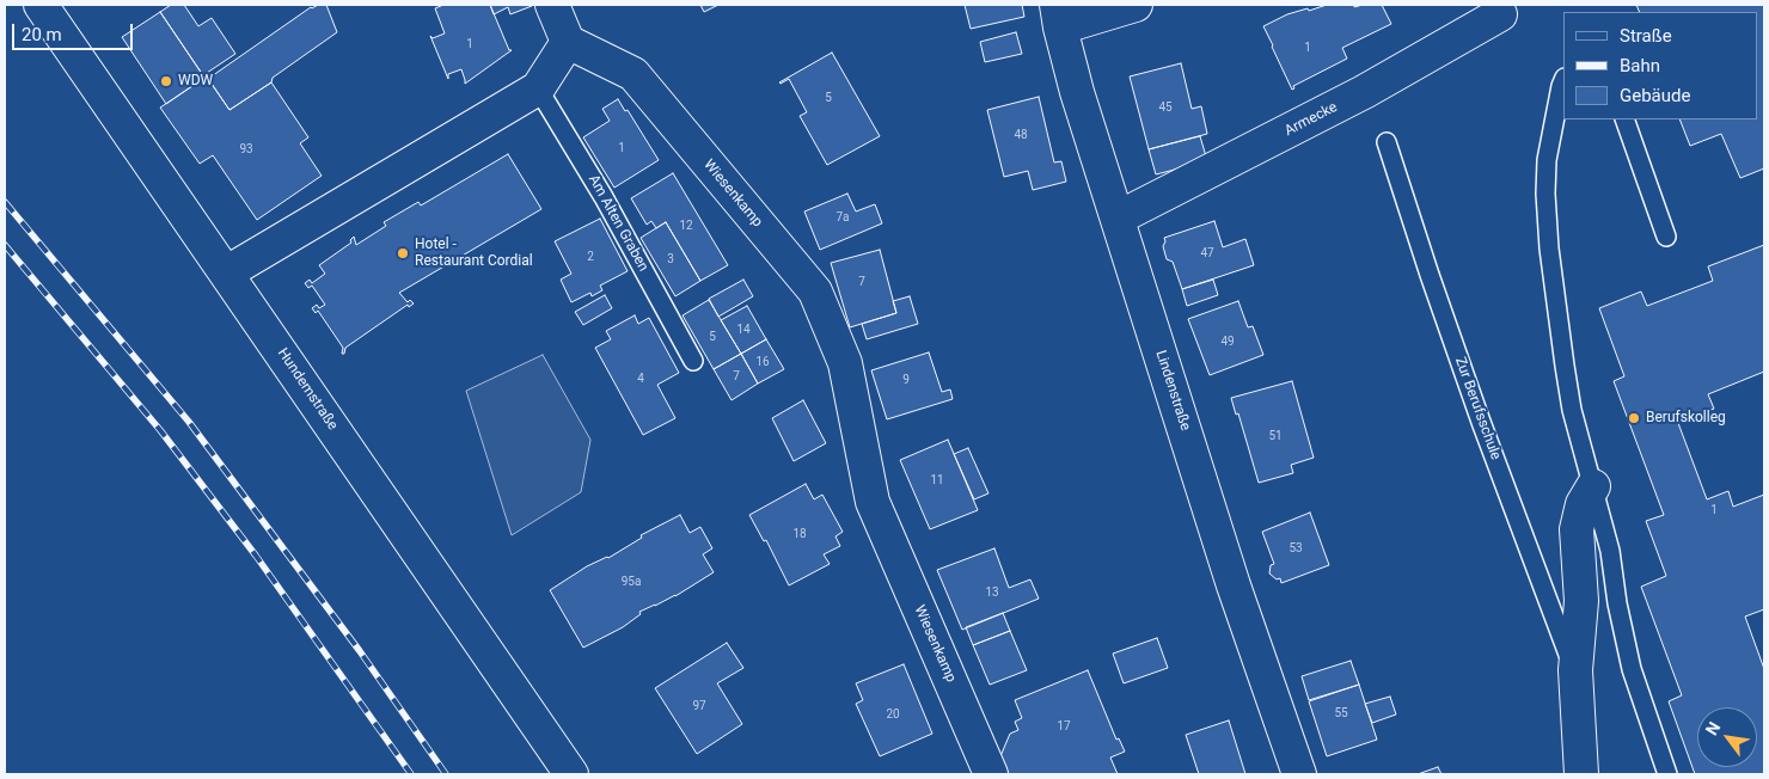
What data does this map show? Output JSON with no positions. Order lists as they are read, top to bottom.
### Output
{
  "streets": {
    "street": [
      "Armecke",
      "Wiesenkamp",
      "Hundemstraße",
      "Lindenstraße",
      "Zur Berufsschule"
    ],
    "lane": ["Am Alten Graben"]
  },
  "crossings": [
    ["Armecke", "Lindenstraße"]
  ],
  "places": ["WDW", "Hotel - Restaurant Cordial", "Berufskolleg"],
  "house_numbers": [
    "1",
    "1",
    "5",
    "45",
    "48",
    "1",
    "93",
    "7a",
    "12",
    "47",
    "2",
    "3",
    "7",
    "14",
    "5",
    "49",
    "16",
    "7",
    "4",
    "9",
    "51",
    "11",
    "1",
    "18",
    "53",
    "95a",
    "13",
    "97",
    "55",
    "20",
    "17"
  ],
  "legend": ["Straße", "Bahn", "Gebäude"],
  "scale_bar": "20 m",
  "north": "top left"
}
